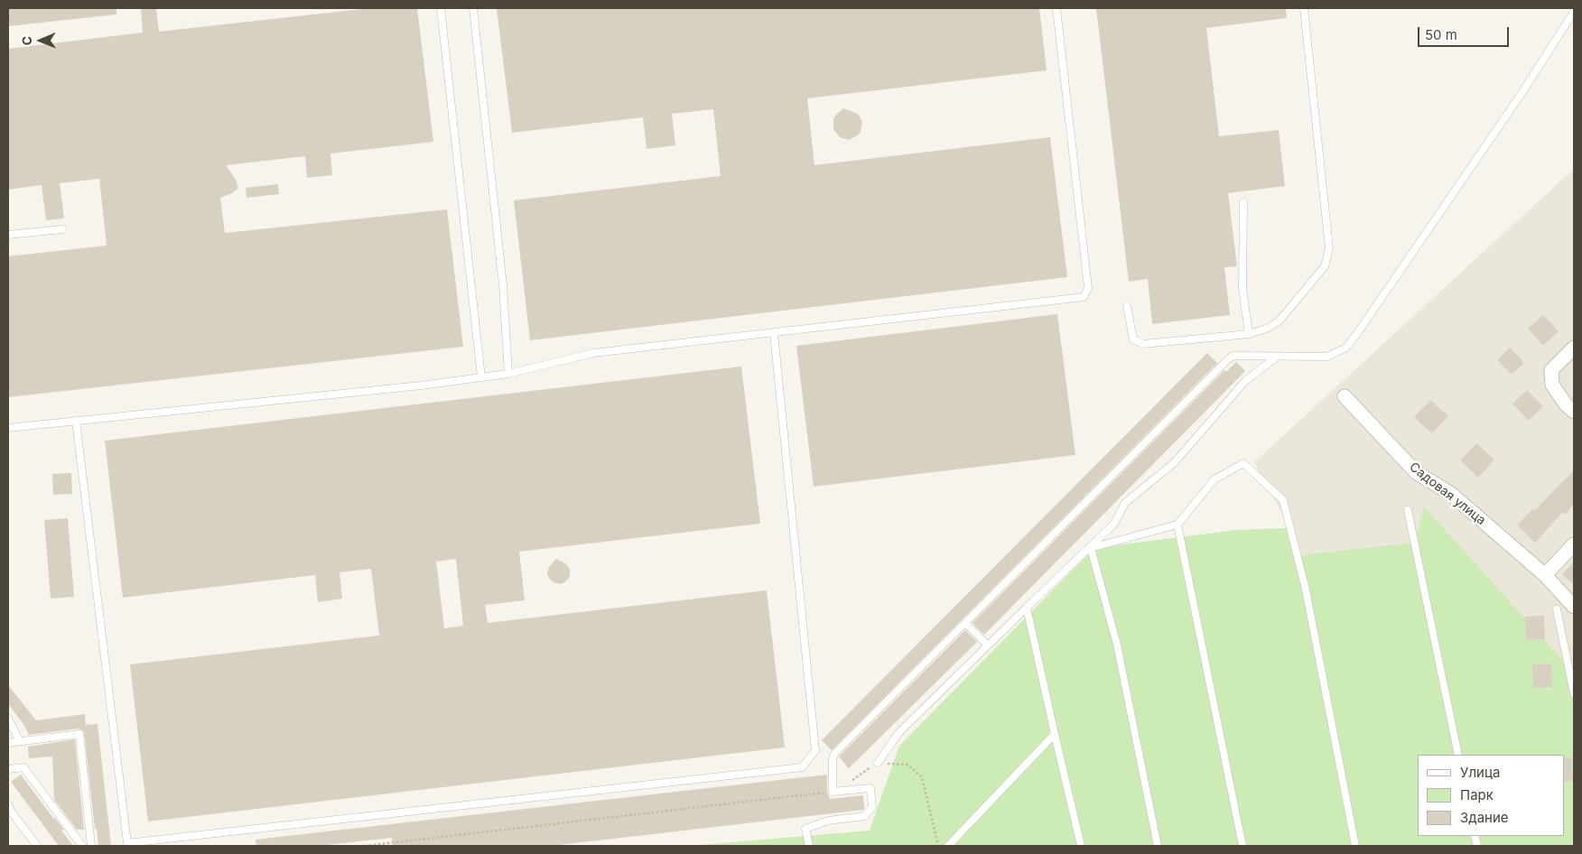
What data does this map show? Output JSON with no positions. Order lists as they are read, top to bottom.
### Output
{
  "streets": {
    "street": ["Садовая улица"]
  },
  "legend": ["Улица", "Парк", "Здание"],
  "scale_bar": "50 m",
  "north": "left"
}
